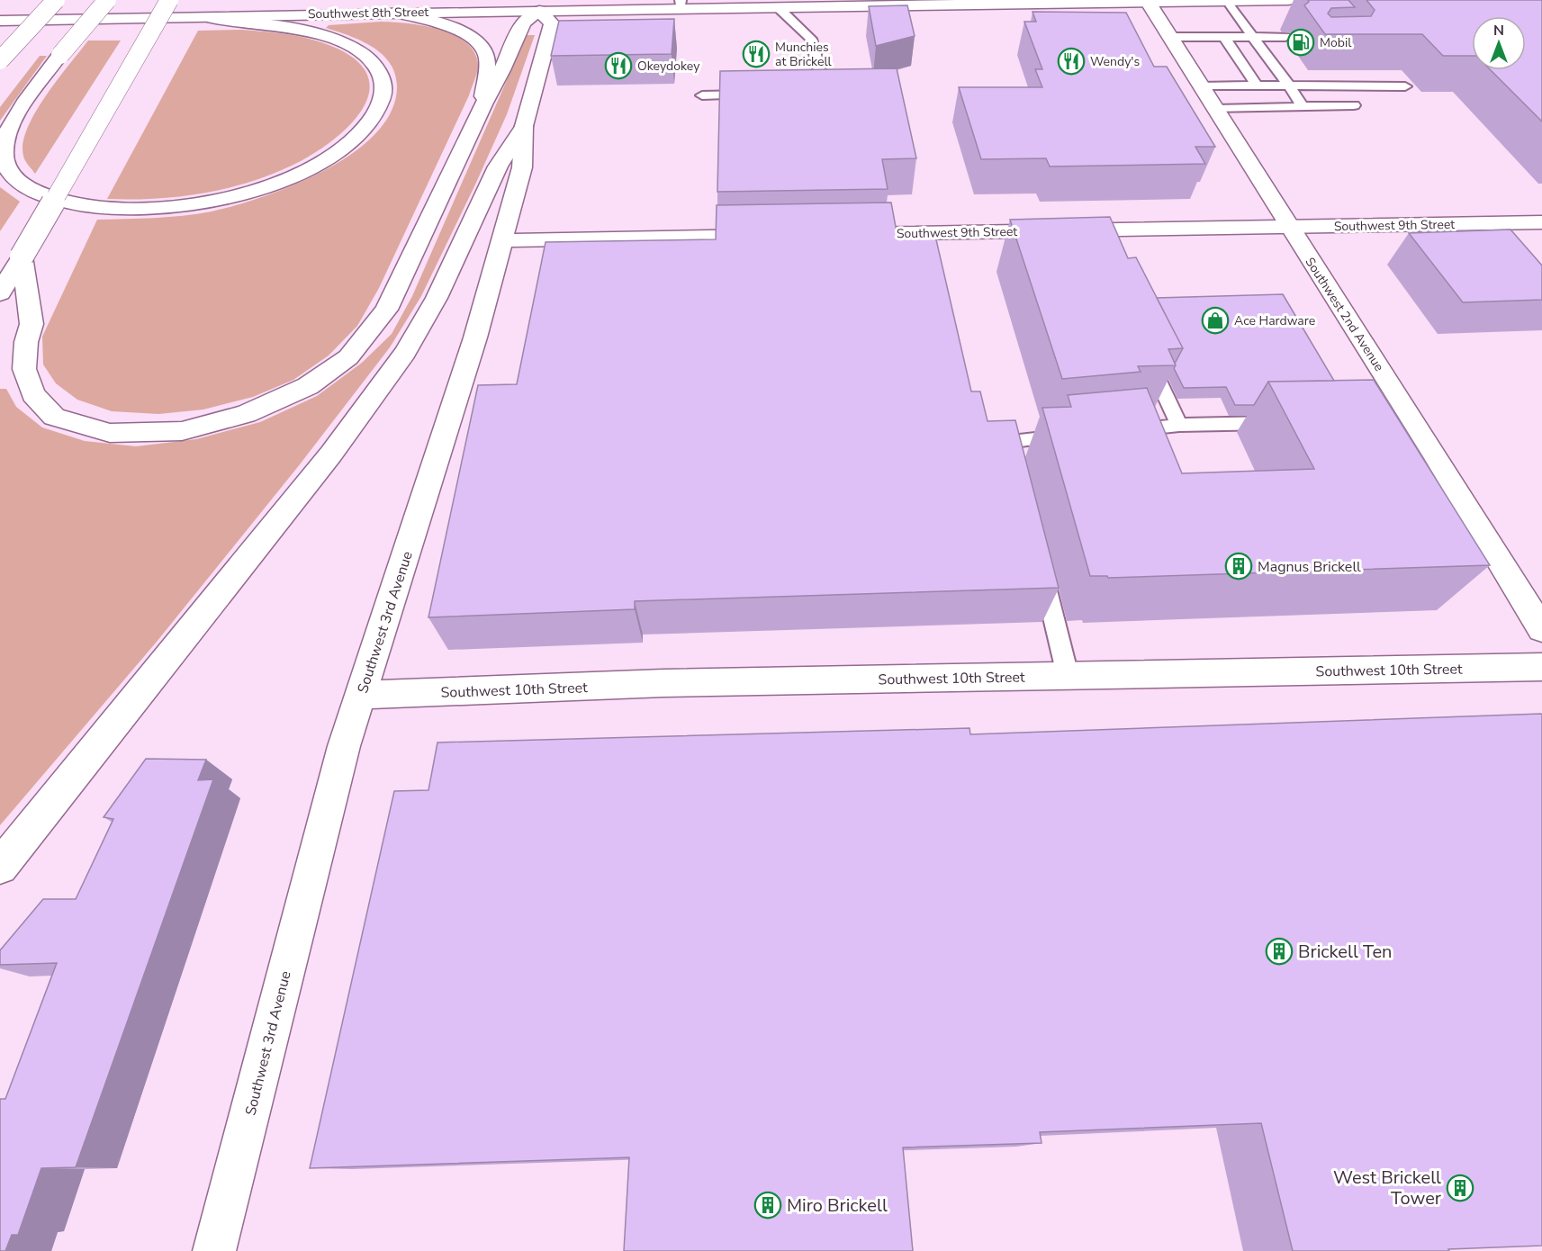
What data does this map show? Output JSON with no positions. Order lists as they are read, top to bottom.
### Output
{
  "streets": {
    "main road": [
      "Southwest 8th Street",
      "Southwest 9th Street",
      "Southwest 2nd Avenue",
      "Southwest 3rd Avenue",
      "Southwest 10th Street"
    ]
  },
  "crossings": [
    ["Southwest 8th Street", "Southwest 2nd Avenue"],
    ["Southwest 8th Street", "Southwest 3rd Avenue"],
    ["Southwest 9th Street", "Southwest 2nd Avenue"],
    ["Southwest 3rd Avenue", "Southwest 10th Street"]
  ],
  "places": {
    "fuel station": ["Mobil"],
    "restaurant": ["Munchies at Brickell", "Wendy's", "Okeydokey"],
    "shop": ["Ace Hardware"],
    "building": [
      "Magnus Brickell",
      "Brickell Ten",
      "West Brickell Tower",
      "Miro Brickell"
    ]
  },
  "north": "top"
}
